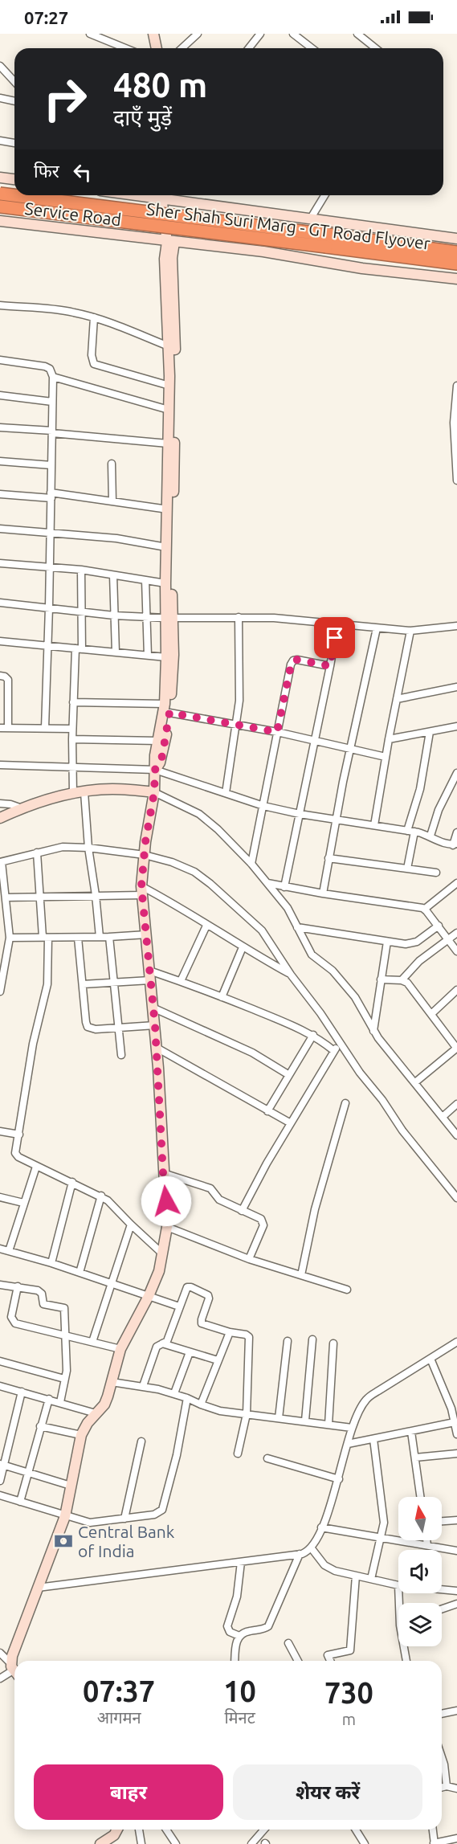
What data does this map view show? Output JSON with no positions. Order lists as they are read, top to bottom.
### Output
{
  "streets": {
    "highway": ["Sher Shah Suri Marg - GT Road Flyover"],
    "street": ["Service Road"]
  },
  "places": {
    "bank": ["Central Bank of India"]
  },
  "north": "top",
  "page": {
    "status": "07:27",
    "turn": ["480 m", "दाएँ मुड़ें"],
    "then": "फिर",
    "eta": [
      "07:37",
      "आगमन",
      "10",
      "मिनट",
      "730",
      "m"
    ],
    "buttons": ["बाहर", "शेयर करें"]
  }
}
